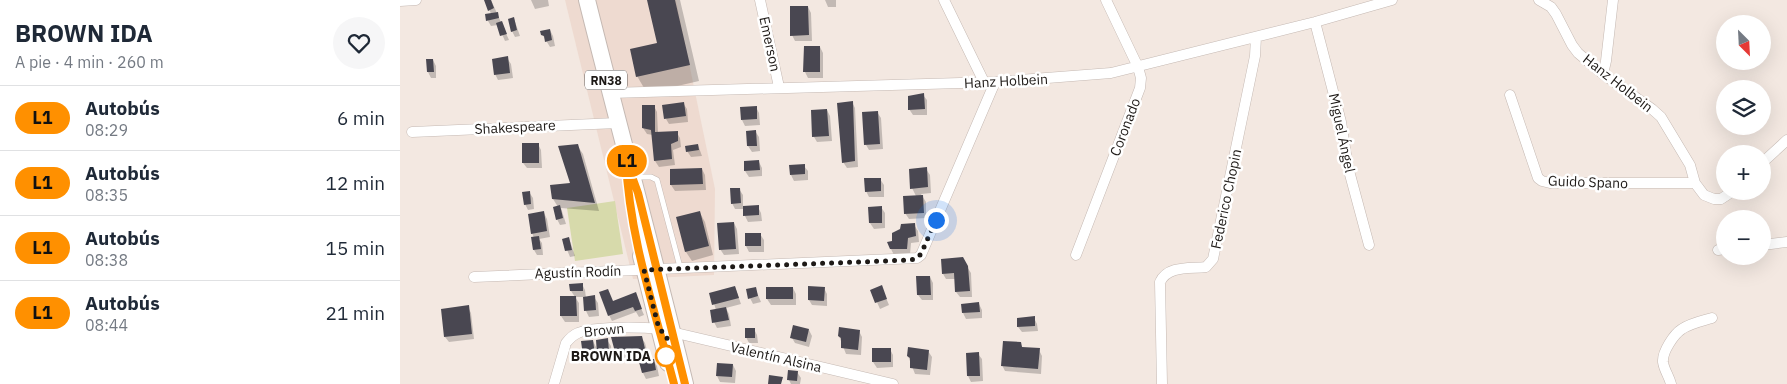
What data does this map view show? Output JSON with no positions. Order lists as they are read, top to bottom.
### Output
{
  "streets": {
    "main road": ["RN38"],
    "street": [
      "Emerson",
      "Hanz Holbein",
      "Shakespeare",
      "Coronado",
      "Miguel Ángel",
      "Guido Spano",
      "Federico Chopin",
      "Agustín Rodín",
      "Brown",
      "Valentín Alsina"
    ]
  },
  "crossings": [
    ["Emerson", "Hanz Holbein"],
    ["RN38", "Hanz Holbein"],
    ["RN38", "Shakespeare"],
    ["RN38", "Agustín Rodín"],
    ["RN38", "Brown"],
    ["RN38", "Valentín Alsina"],
    ["Hanz Holbein", "Coronado"],
    ["Hanz Holbein", "Miguel Ángel"],
    ["Hanz Holbein", "Guido Spano"],
    ["Hanz Holbein", "Federico Chopin"],
    ["Hanz Holbein", "Agustín Rodín"],
    ["Brown", "Valentín Alsina"]
  ],
  "places": ["BROWN IDA"],
  "lines": ["bus line L1"],
  "north": "bottom right",
  "page": {
    "heading": ["BROWN IDA", "A pie · 4 min · 260 m"],
    "on_map": "L1",
    "map_buttons": ["+", "−"],
    "list": [
      {
        "mark": "L1",
        "name": "Autobús",
        "note": "08:29",
        "value": "6 min"
      },
      {
        "mark": "L1",
        "name": "Autobús",
        "note": "08:35",
        "value": "12 min"
      },
      {
        "mark": "L1",
        "name": "Autobús",
        "note": "08:38",
        "value": "15 min"
      },
      {
        "mark": "L1",
        "name": "Autobús",
        "note": "08:44",
        "value": "21 min"
      }
    ]
  }
}
